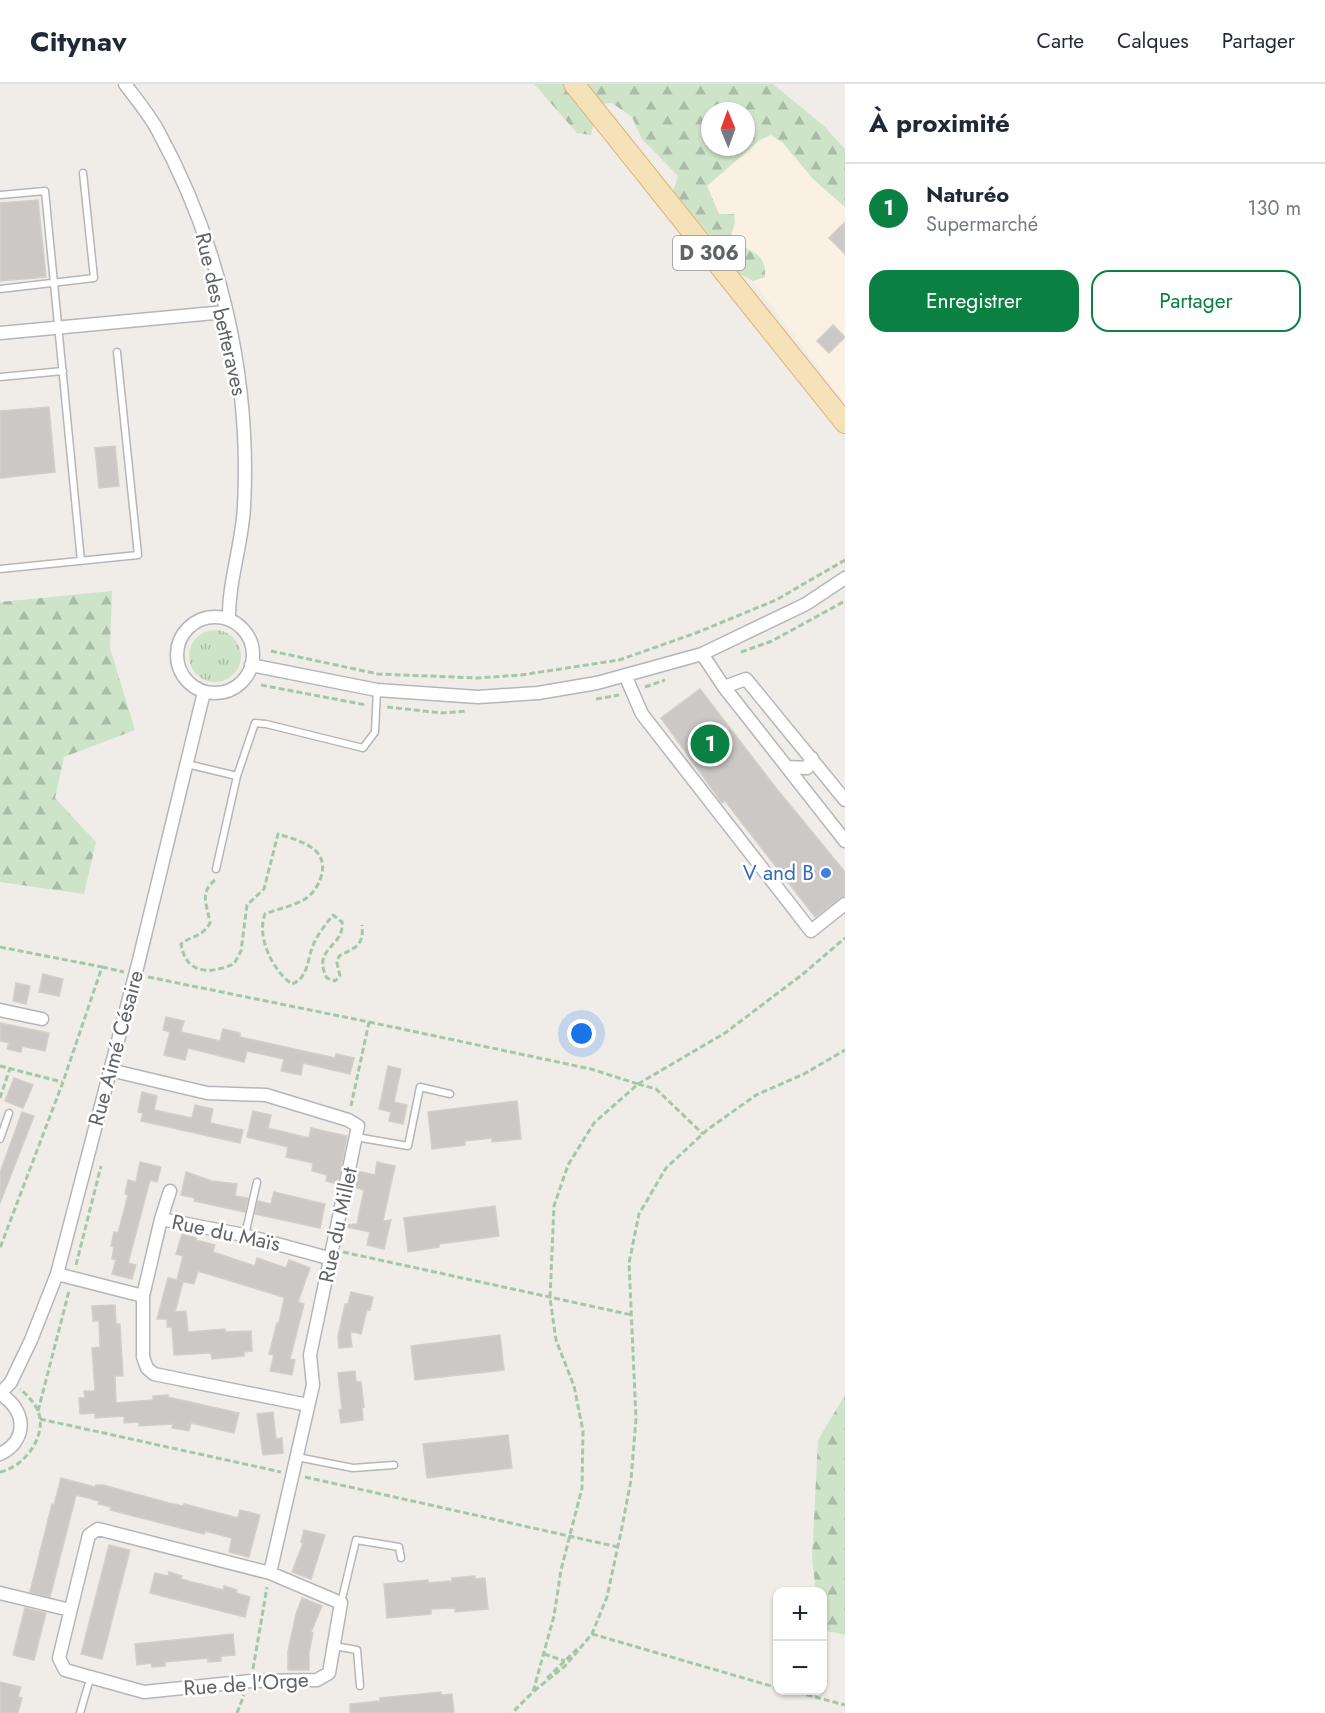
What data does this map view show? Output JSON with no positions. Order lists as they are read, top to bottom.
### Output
{
  "streets": {
    "main road": ["D 306"],
    "street": [
      "Rue des betteraves",
      "Rue Aimé Césaire",
      "Rue du Millet",
      "Rue du Maïs",
      "Rue de l'Orge"
    ]
  },
  "crossings": [
    ["Rue des betteraves", "Rue Aimé Césaire"],
    ["Rue du Millet", "Rue du Maïs"],
    ["Rue du Millet", "Rue de l'Orge"]
  ],
  "places": ["V and B"],
  "north": "top",
  "page": {
    "header": "Citynav",
    "nav": ["Carte", "Calques", "Partager"],
    "heading": "À proximité",
    "list": [
      {
        "mark": "1",
        "name": "Naturéo",
        "note": "Supermarché",
        "value": "130 m"
      }
    ],
    "buttons": ["Enregistrer", "Partager"],
    "pins": "1",
    "map_buttons": ["+", "−"]
  }
}
